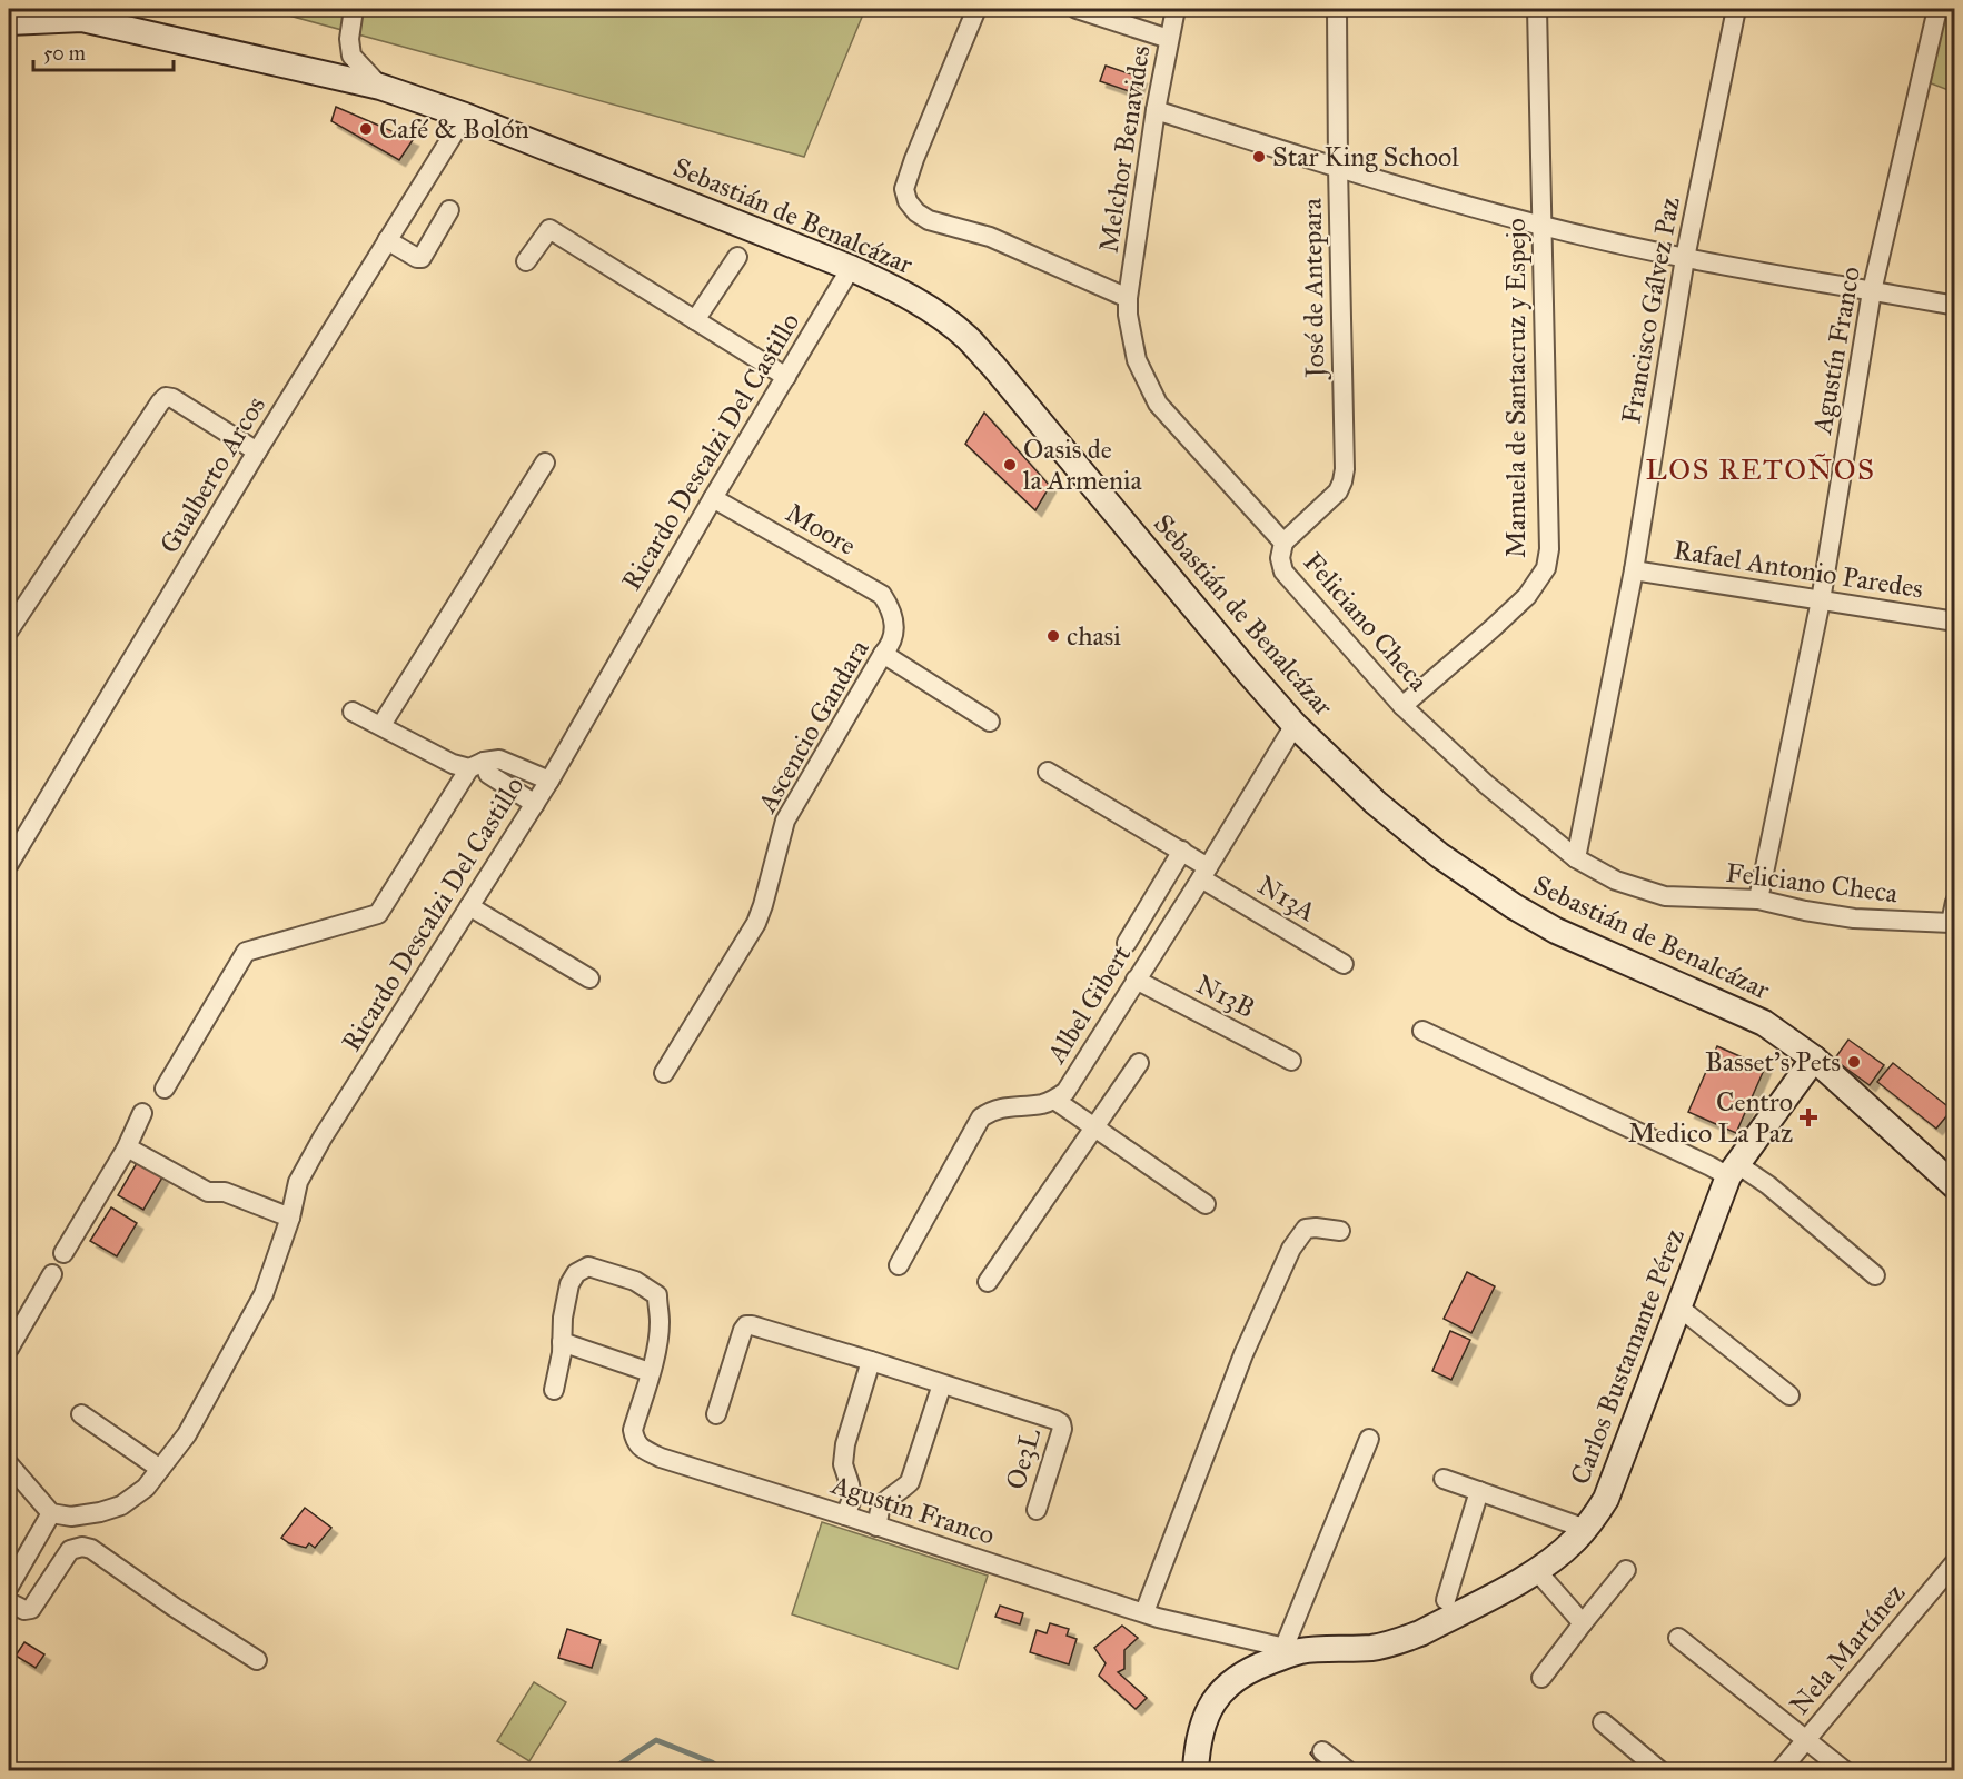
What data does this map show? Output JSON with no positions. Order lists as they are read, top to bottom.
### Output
{
  "streets": {
    "main road": ["Sebastián de Benalcázar", "Carlos Bustamante Pérez"],
    "street": [
      "Melchor Benavides",
      "José de Antepara",
      "Francisco Gálvez Paz",
      "Agustín Franco",
      "Manuela de Santacruz y Espejo",
      "Ricardo Descalzi Del Castillo",
      "Gualberto Arcos",
      "Moore",
      "Rafael Antonio Paredes",
      "Feliciano Checa",
      "Ascencio Gandara",
      "N13A",
      "N13B",
      "Albel Gibert",
      "Oe3L",
      "Agustin Franco",
      "Nela Martínez"
    ]
  },
  "crossings": [
    ["Melchor Benavides", "Feliciano Checa"],
    ["Sebastián de Benalcázar", "Ricardo Descalzi Del Castillo"],
    ["Sebastián de Benalcázar", "Gualberto Arcos"],
    ["Sebastián de Benalcázar", "Albel Gibert"],
    ["Sebastián de Benalcázar", "Carlos Bustamante Pérez"],
    ["José de Antepara", "Feliciano Checa"],
    ["Francisco Gálvez Paz", "Rafael Antonio Paredes"],
    ["Francisco Gálvez Paz", "Feliciano Checa"],
    ["Agustín Franco", "Rafael Antonio Paredes"],
    ["Agustín Franco", "Feliciano Checa"],
    ["Manuela de Santacruz y Espejo", "Feliciano Checa"],
    ["Ricardo Descalzi Del Castillo", "Moore"],
    ["Moore", "Ascencio Gandara"],
    ["N13A", "Albel Gibert"],
    ["N13B", "Albel Gibert"],
    ["Carlos Bustamante Pérez", "Agustin Franco"]
  ],
  "districts": ["LOS RETOÑOS"],
  "places": {
    "other": [
      "Café & Bolón",
      "Star King School",
      "Oasis de la Armenia",
      "chasi",
      "Basset's Pets"
    ],
    "health": ["Centro Medico La Paz"]
  },
  "scale_bar": "50 m"
}
